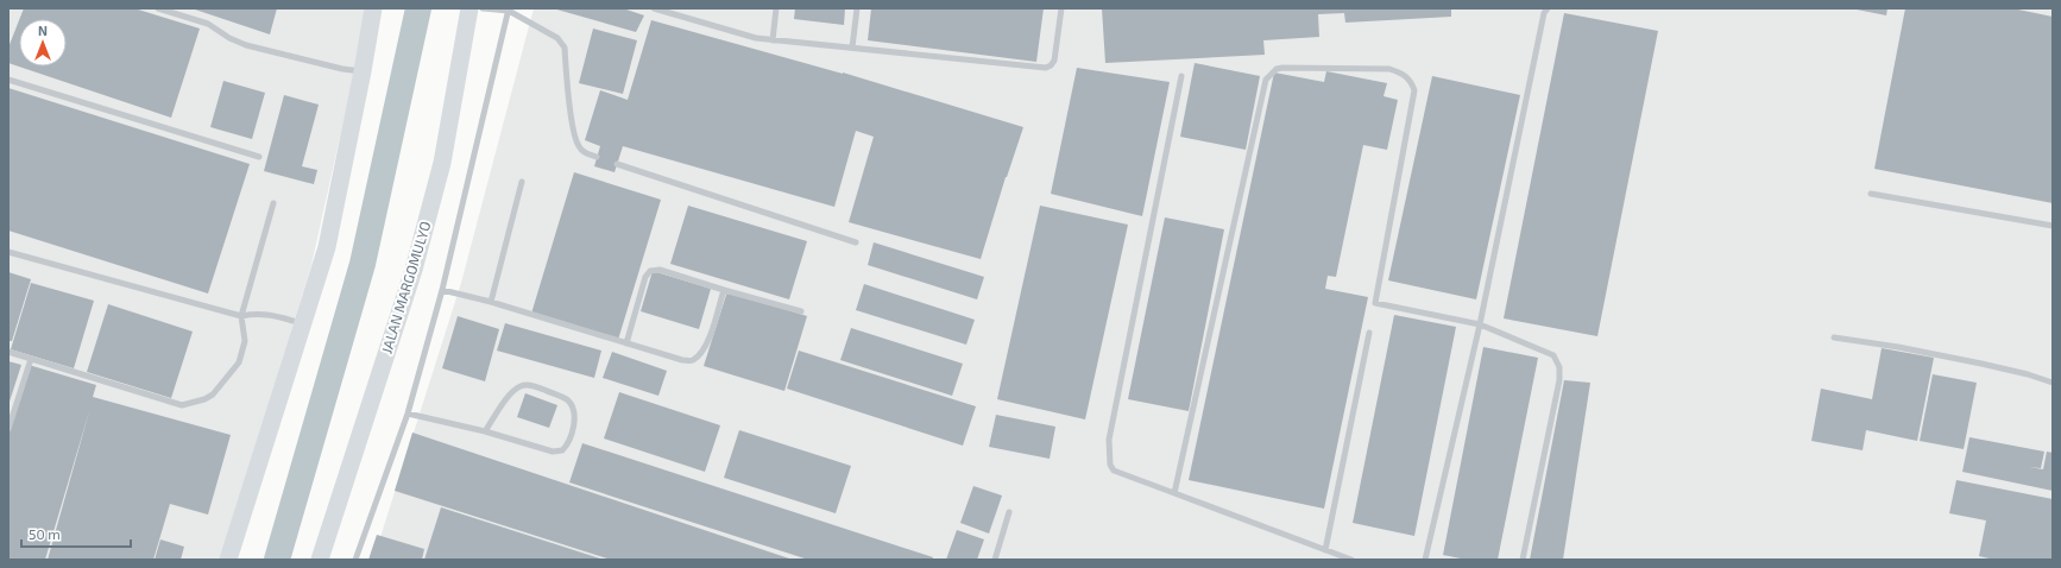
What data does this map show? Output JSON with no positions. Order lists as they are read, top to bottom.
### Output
{
  "streets": {
    "main road": ["JALAN MARGOMULYO"]
  },
  "scale_bar": "50 m",
  "north": "top"
}
